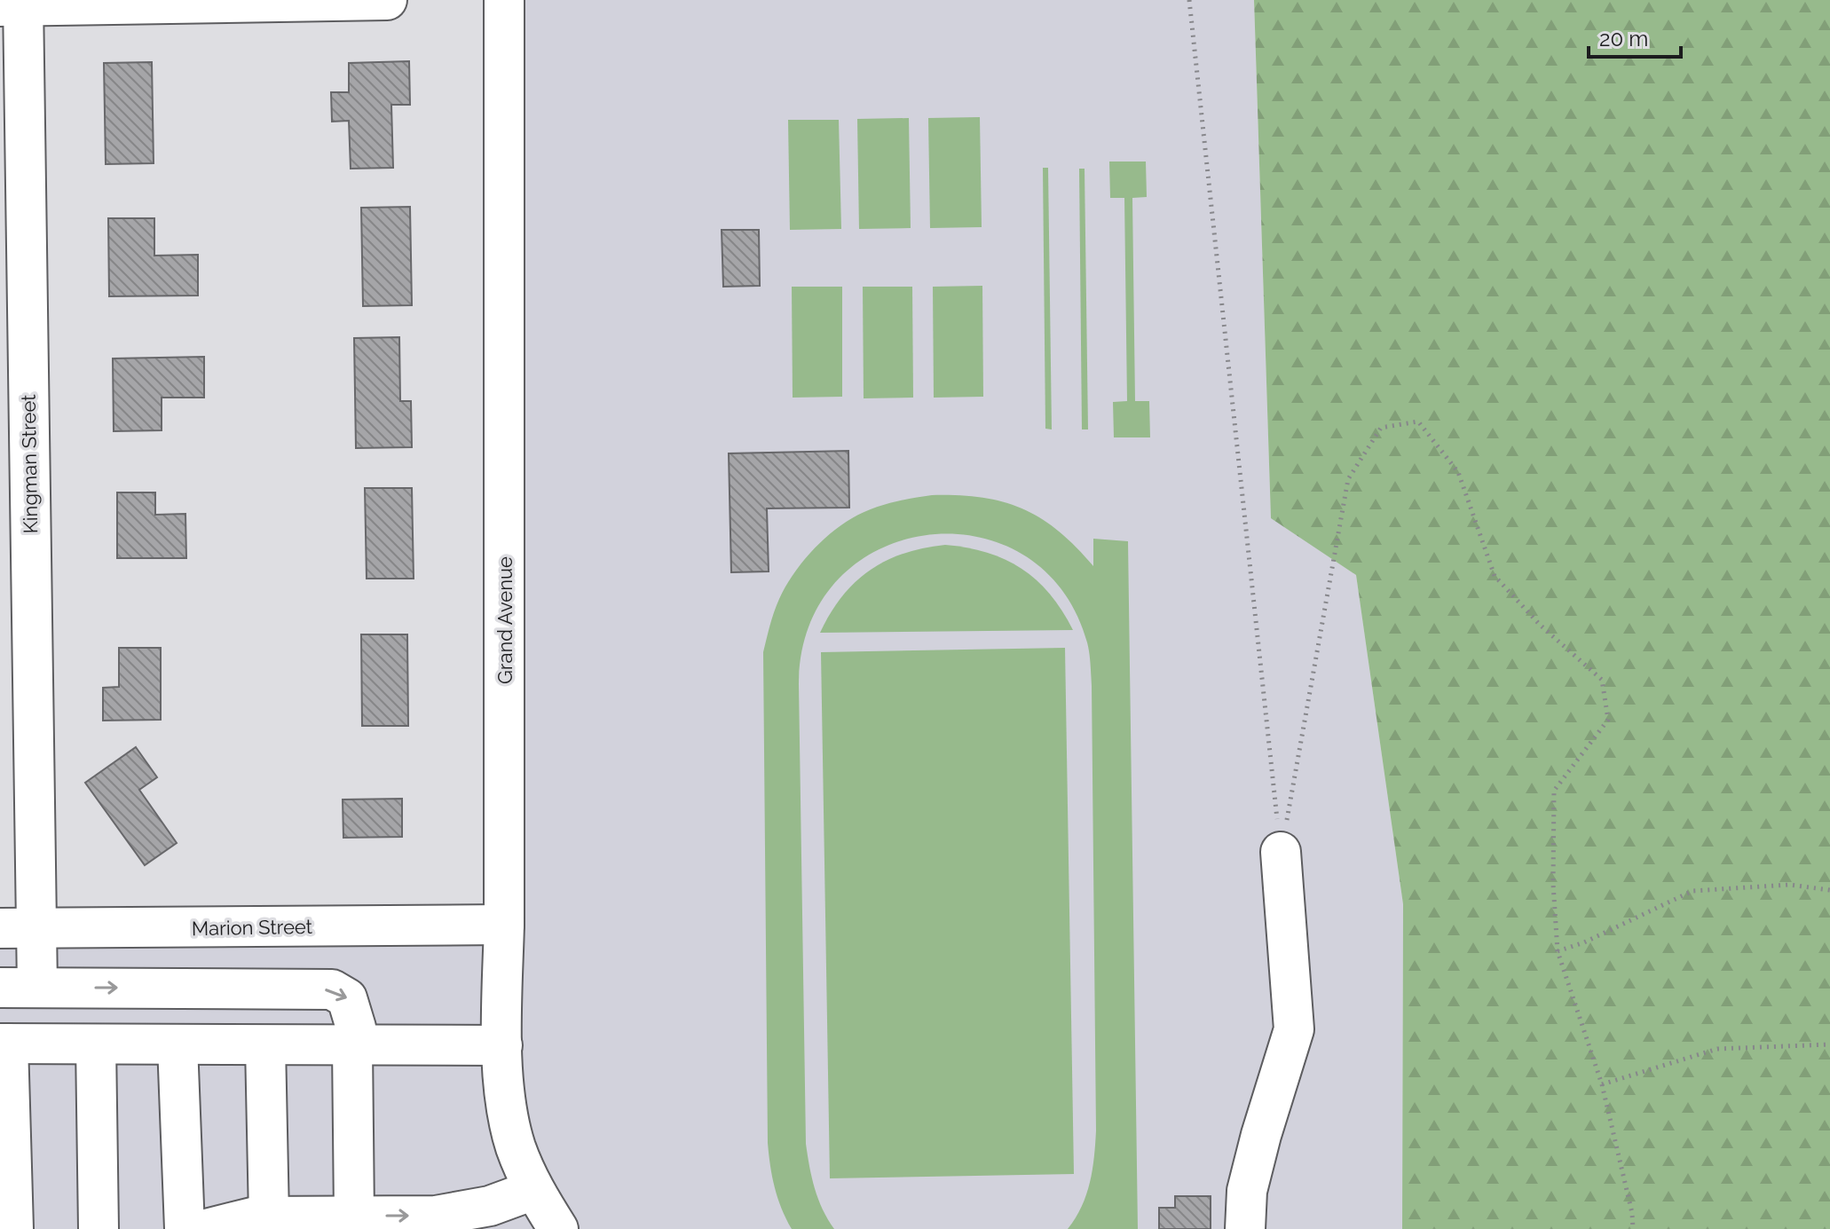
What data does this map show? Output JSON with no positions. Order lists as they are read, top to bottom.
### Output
{
  "streets": {
    "street": ["Kingman Street", "Grand Avenue", "Marion Street"]
  },
  "crossings": [
    ["Kingman Street", "Marion Street"],
    ["Grand Avenue", "Marion Street"]
  ],
  "scale_bar": "20 m"
}
